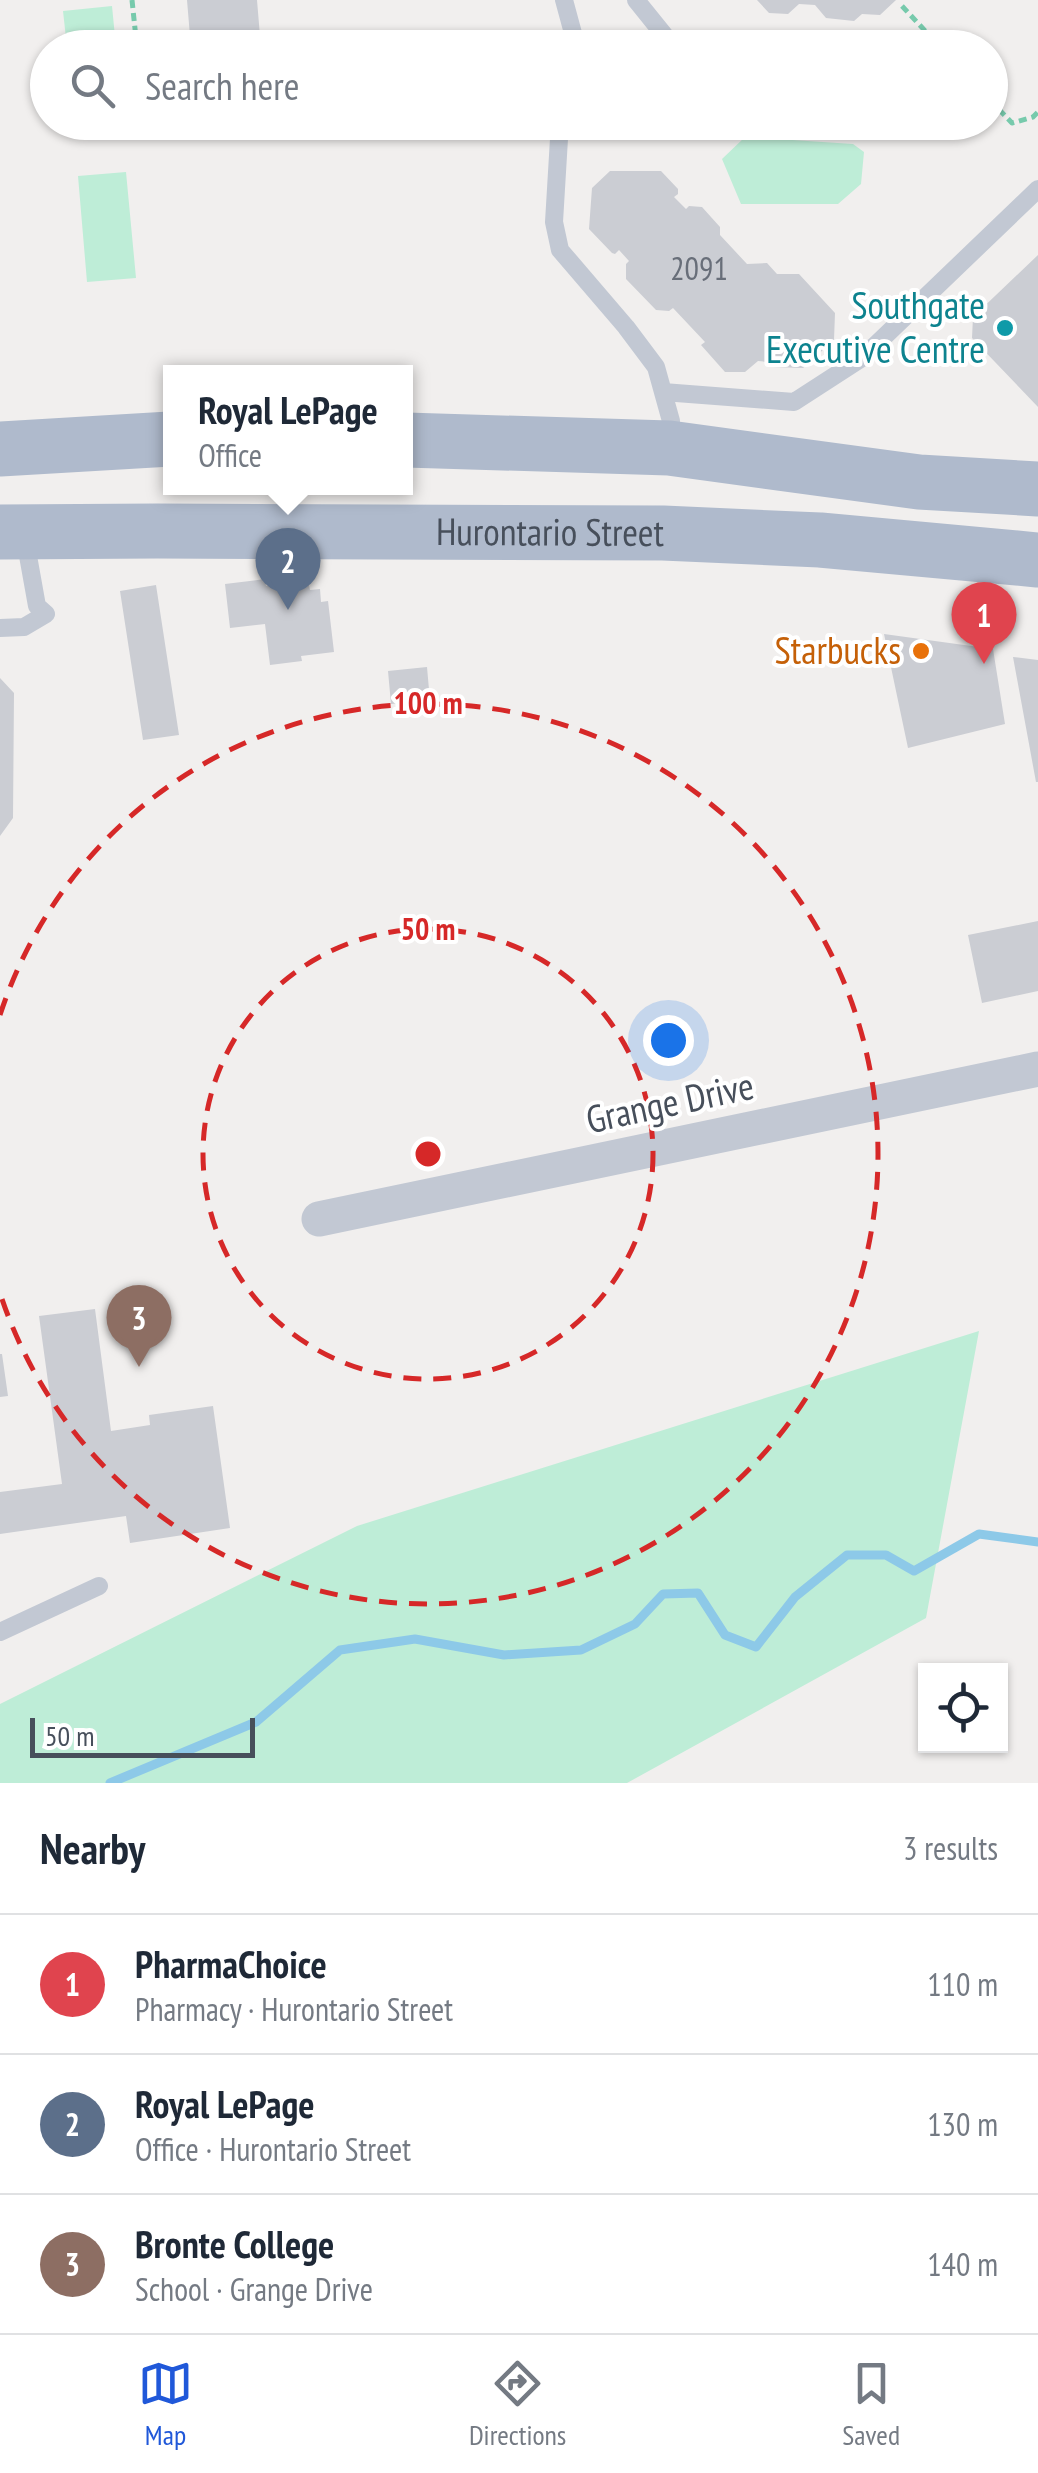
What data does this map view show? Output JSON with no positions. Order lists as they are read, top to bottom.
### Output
{
  "streets": {
    "main road": ["Hurontario Street"],
    "street": ["Grange Drive"]
  },
  "places": ["Southgate Executive Centre", "Starbucks"],
  "house_numbers": ["2091"],
  "scale_bar": "50 m",
  "page": {
    "search": "Search here",
    "popup": ["Royal LePage", "Office"],
    "pins": ["2", "1", "3"],
    "scale": "50 m",
    "heading": ["Nearby", "3 results"],
    "list": [
      {
        "mark": "1",
        "name": "PharmaChoice",
        "note": "Pharmacy · Hurontario Street",
        "value": "110 m"
      },
      {
        "mark": "2",
        "name": "Royal LePage",
        "note": "Office · Hurontario Street",
        "value": "130 m"
      },
      {
        "mark": "3",
        "name": "Bronte College",
        "note": "School · Grange Drive",
        "value": "140 m"
      }
    ],
    "nav": ["Map", "Directions", "Saved"]
  },
  "rings": ["100 m", "50 m"]
}
